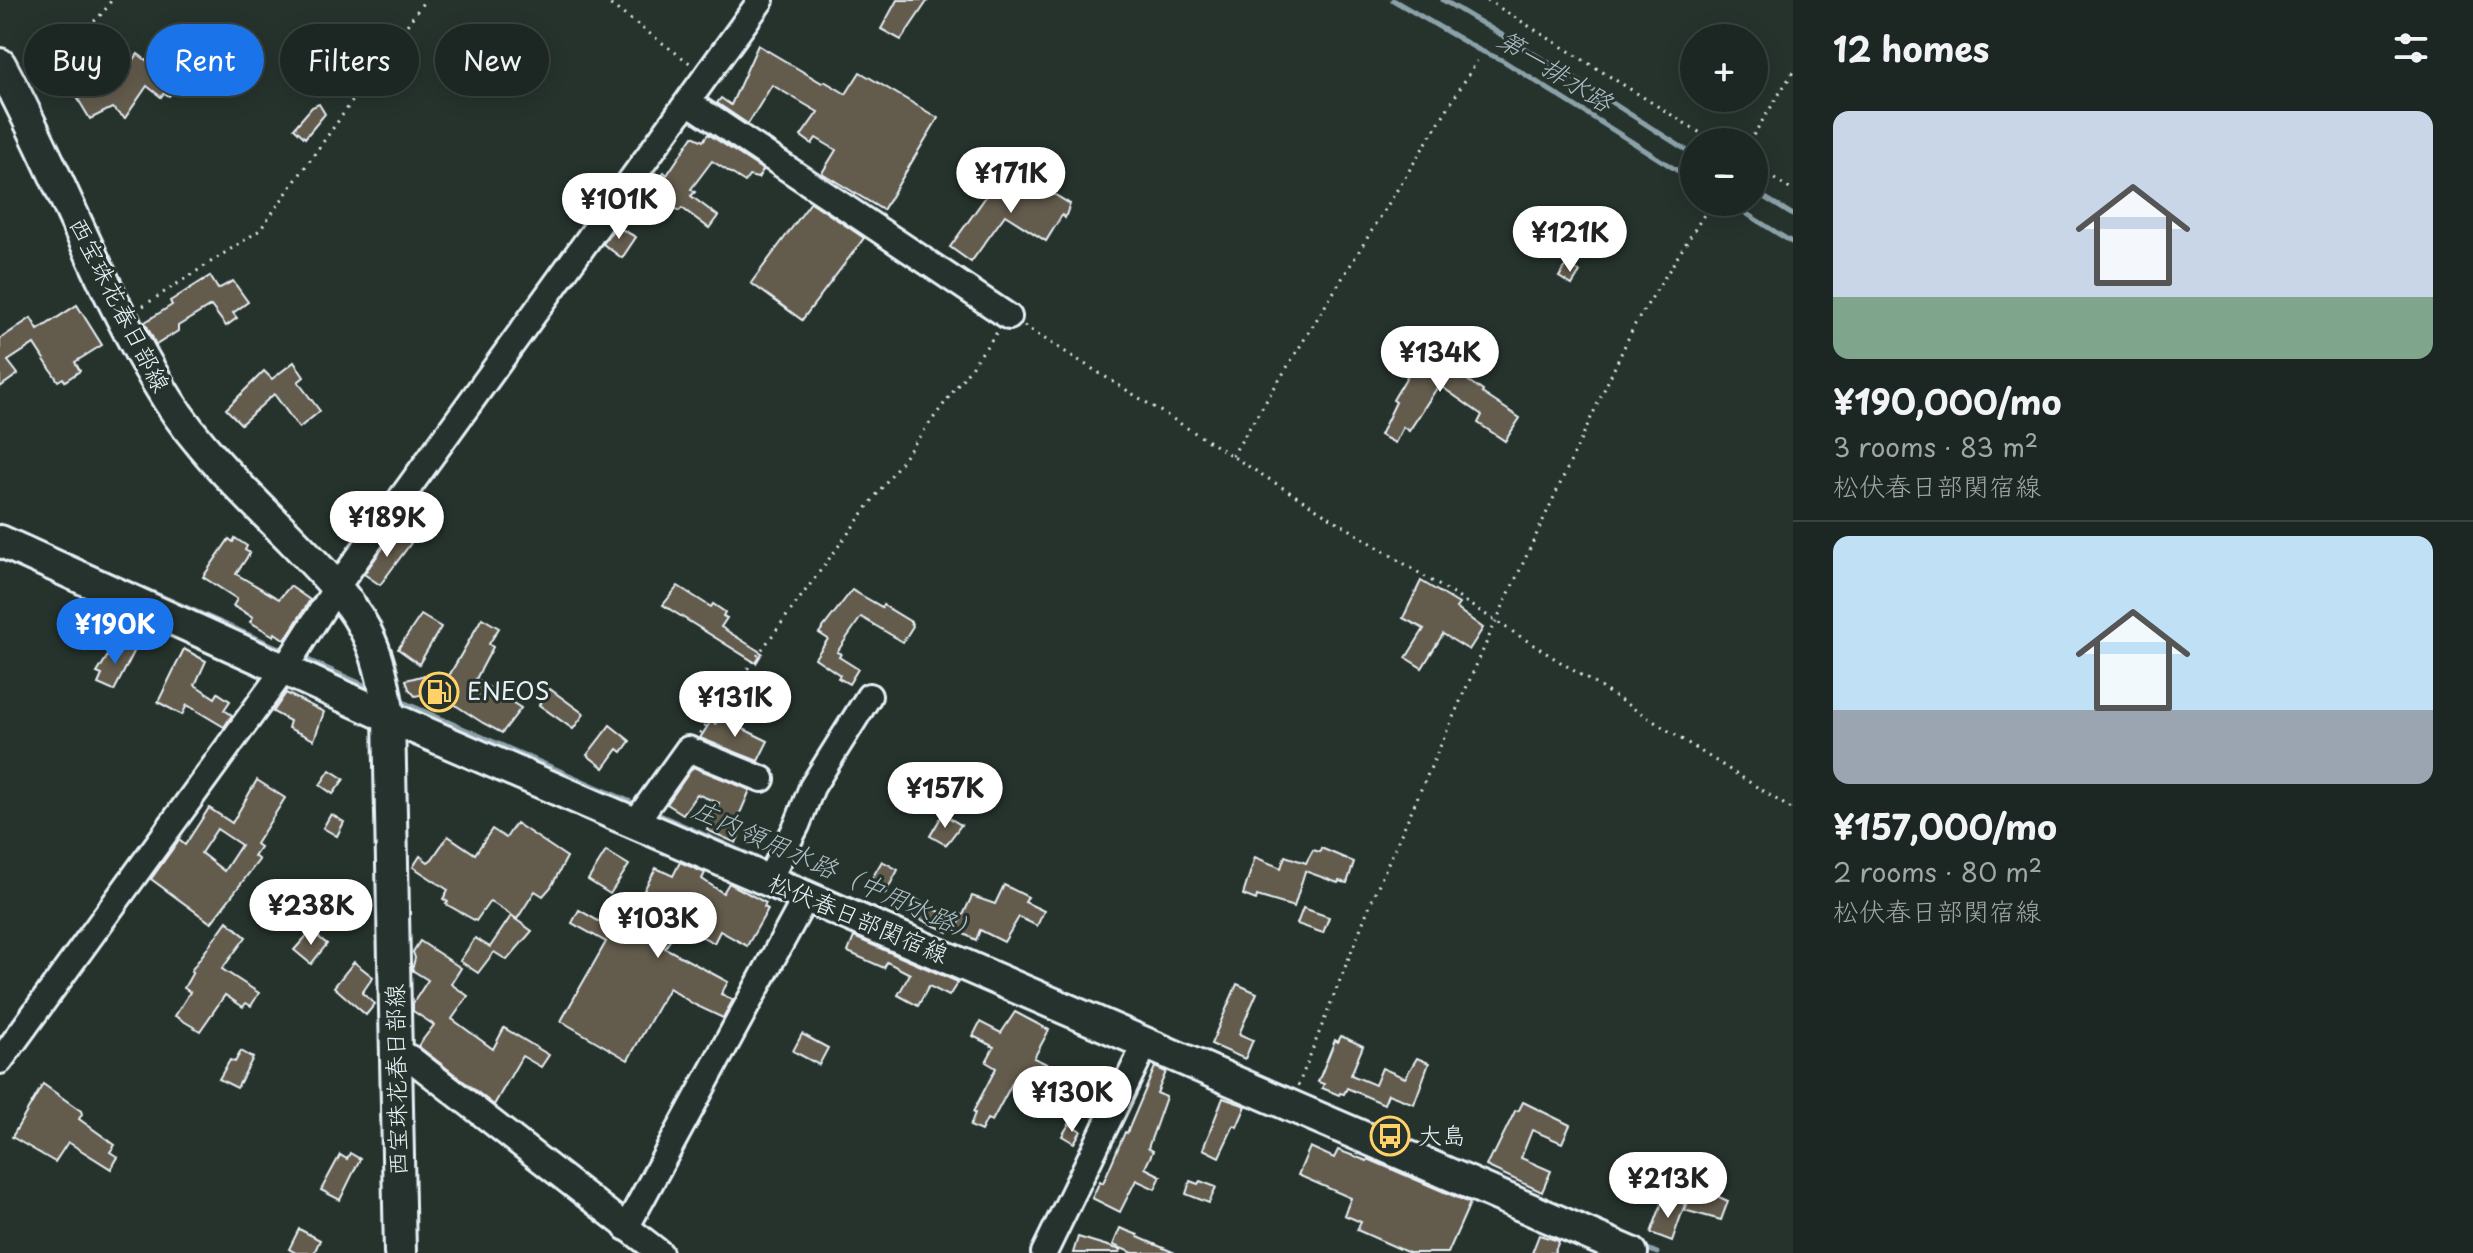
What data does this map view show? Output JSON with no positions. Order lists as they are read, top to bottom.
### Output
{
  "streets": {
    "main road": ["西宝珠花春日部線", "松伏春日部関宿線"]
  },
  "crossings": [
    ["西宝珠花春日部線", "松伏春日部関宿線"]
  ],
  "water": ["第一排水路", "庄内領用水路（中用水路）"],
  "places": {
    "fuel station": ["ENEOS"],
    "bus stop": ["大島"]
  },
  "page": {
    "heading": "12 homes",
    "map_buttons": ["+", "−"],
    "chip": [
      "Buy",
      "Rent",
      "Filters",
      "New"
    ],
    "list": [
      {
        "name": "¥190,000/mo",
        "note": "3 rooms · 83 m² · 松伏春日部関宿線"
      },
      {
        "name": "¥157,000/mo",
        "note": "2 rooms · 80 m² · 松伏春日部関宿線"
      }
    ],
    "price": [
      "¥171K",
      "¥101K",
      "¥121K",
      "¥134K",
      "¥189K",
      "¥190K",
      "¥131K",
      "¥157K",
      "¥238K",
      "¥103K",
      "¥130K",
      "¥213K"
    ]
  }
}
